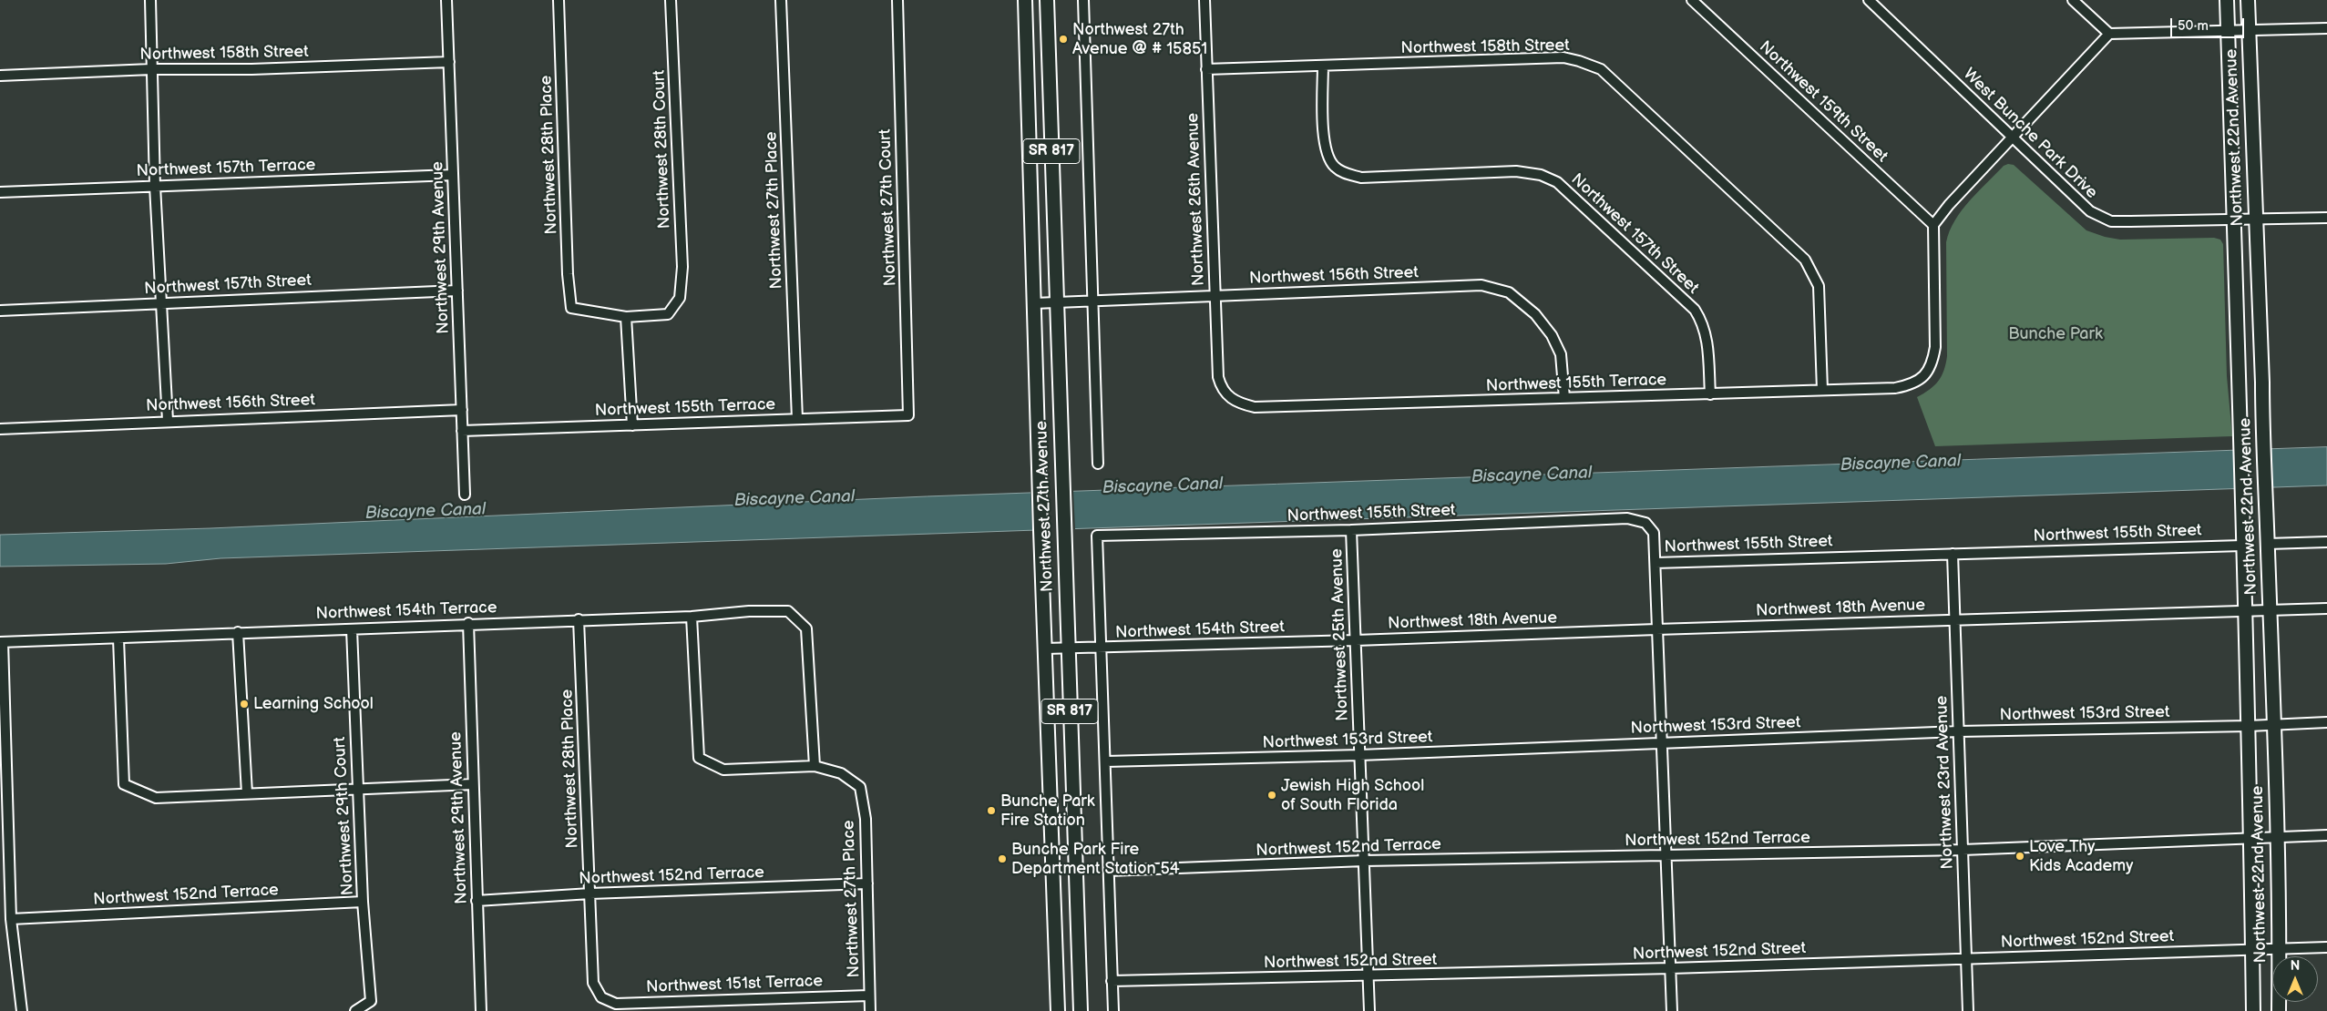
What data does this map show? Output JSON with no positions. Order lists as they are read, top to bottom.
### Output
{
  "streets": {
    "main road": ["Northwest 22nd Avenue", "SR 817", "Northwest 27th Avenue"],
    "street": [
      "Northwest 158th Street",
      "Northwest 159th Street",
      "West Bunche Park Drive",
      "Northwest 28th Court",
      "Northwest 28th Place",
      "Northwest 157th Terrace",
      "Northwest 26th Avenue",
      "Northwest 27th Court",
      "Northwest 27th Place",
      "Northwest 157th Street",
      "Northwest 29th Avenue",
      "Northwest 156th Street",
      "Northwest 155th Terrace",
      "Northwest 155th Street",
      "Northwest 18th Avenue",
      "Northwest 154th Terrace",
      "Northwest 154th Street",
      "Northwest 25th Avenue",
      "Northwest 153rd Street",
      "Northwest 23rd Avenue",
      "Northwest 29th Court",
      "Northwest 152nd Terrace",
      "Northwest 152nd Street",
      "Northwest 151st Terrace"
    ]
  },
  "crossings": [
    ["Northwest 158th Street", "Northwest 26th Avenue"],
    ["Northwest 158th Street", "Northwest 157th Street"],
    ["Northwest 158th Street", "Northwest 29th Avenue"],
    ["Northwest 158th Street", "Northwest 155th Terrace"],
    ["Northwest 159th Street", "Northwest 155th Terrace"],
    ["West Bunche Park Drive", "Northwest 22nd Avenue"],
    ["Northwest 22nd Avenue", "Northwest 155th Street"],
    ["Northwest 22nd Avenue", "Northwest 18th Avenue"],
    ["Northwest 22nd Avenue", "Northwest 153rd Street"],
    ["Northwest 22nd Avenue", "Northwest 152nd Terrace"],
    ["Northwest 22nd Avenue", "Northwest 152nd Street"],
    ["Northwest 28th Court", "Northwest 28th Place"],
    ["Northwest 28th Place", "Northwest 154th Terrace"],
    ["Northwest 28th Place", "Northwest 152nd Terrace"],
    ["Northwest 28th Place", "Northwest 151st Terrace"],
    ["Northwest 157th Terrace", "Northwest 29th Avenue"],
    ["Northwest 26th Avenue", "Northwest 156th Street"],
    ["Northwest 26th Avenue", "Northwest 155th Terrace"],
    ["Northwest 27th Court", "Northwest 155th Terrace"],
    ["Northwest 27th Place", "Northwest 155th Terrace"],
    ["Northwest 27th Place", "Northwest 154th Terrace"],
    ["Northwest 27th Place", "Northwest 152nd Terrace"],
    ["Northwest 27th Place", "Northwest 151st Terrace"],
    ["Northwest 157th Street", "Northwest 29th Avenue"],
    ["Northwest 157th Street", "Northwest 155th Terrace"],
    ["Northwest 29th Avenue", "Northwest 156th Street"],
    ["Northwest 29th Avenue", "Northwest 155th Terrace"],
    ["Northwest 29th Avenue", "Northwest 154th Terrace"],
    ["Northwest 29th Avenue", "Northwest 152nd Terrace"],
    ["Northwest 156th Street", "Northwest 155th Terrace"],
    ["Northwest 156th Street", "Northwest 27th Avenue"],
    ["Northwest 27th Avenue", "Northwest 154th Street"],
    ["Northwest 155th Street", "Northwest 154th Street"],
    ["Northwest 155th Street", "Northwest 25th Avenue"],
    ["Northwest 155th Street", "Northwest 23rd Avenue"],
    ["Northwest 18th Avenue", "Northwest 154th Street"],
    ["Northwest 18th Avenue", "Northwest 25th Avenue"],
    ["Northwest 18th Avenue", "Northwest 23rd Avenue"],
    ["Northwest 154th Terrace", "Northwest 29th Court"],
    ["Northwest 154th Street", "Northwest 25th Avenue"],
    ["Northwest 25th Avenue", "Northwest 153rd Street"],
    ["Northwest 25th Avenue", "Northwest 152nd Terrace"],
    ["Northwest 25th Avenue", "Northwest 152nd Street"],
    ["Northwest 153rd Street", "Northwest 23rd Avenue"],
    ["Northwest 23rd Avenue", "Northwest 152nd Terrace"],
    ["Northwest 23rd Avenue", "Northwest 152nd Street"],
    ["Northwest 29th Court", "Northwest 152nd Terrace"]
  ],
  "water": ["Biscayne Canal"],
  "parks": ["Bunche Park"],
  "places": [
    "Northwest 27th Avenue @ # 15851",
    "Learning School",
    "Jewish High School of South Florida",
    "Bunche Park Fire Station",
    "Love Thy Kids Academy",
    "Bunche Park Fire Department Station 54"
  ],
  "scale_bar": "50 m",
  "north": "top"
}
